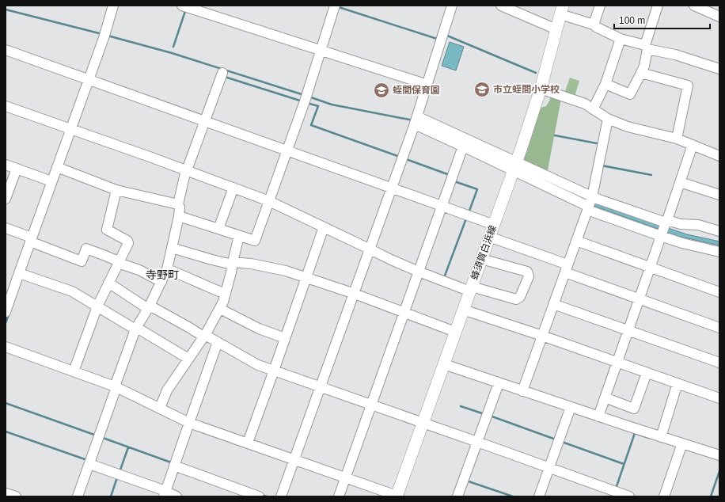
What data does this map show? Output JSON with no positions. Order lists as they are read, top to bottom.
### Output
{
  "streets": {
    "main road": ["蜂須賀白浜線"]
  },
  "districts": ["寺野町"],
  "places": {
    "school or university": ["市立蛭間小学校", "蛭間保育園"]
  },
  "scale_bar": "100 m"
}
